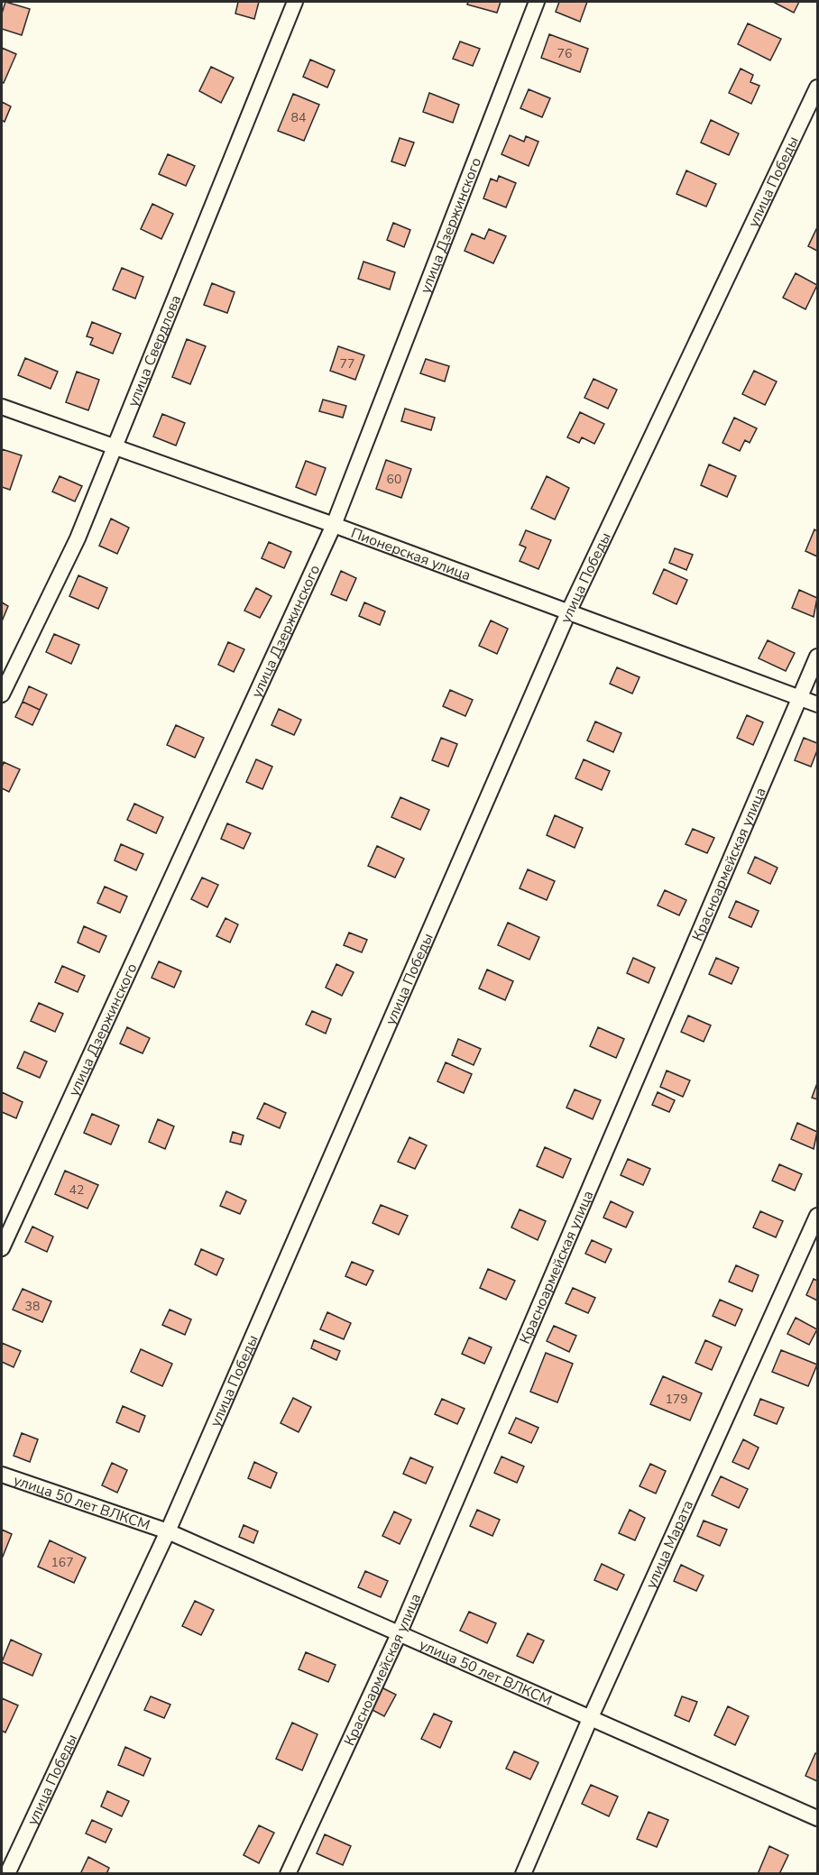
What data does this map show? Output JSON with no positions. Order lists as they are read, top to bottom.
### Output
{
  "streets": {
    "street": [
      "улица Победы",
      "улица Дзержинского",
      "улица Свердлова",
      "Пионерская улица",
      "Красноармейская улица",
      "улица 50 лет ВЛКСМ",
      "улица Марата"
    ]
  },
  "crossings": [
    ["улица Победы", "Пионерская улица"],
    ["улица Победы", "улица 50 лет ВЛКСМ"],
    ["улица Дзержинского", "Пионерская улица"],
    ["улица Свердлова", "Пионерская улица"],
    ["Пионерская улица", "Красноармейская улица"],
    ["Красноармейская улица", "улица 50 лет ВЛКСМ"],
    ["улица 50 лет ВЛКСМ", "улица Марата"]
  ],
  "house_numbers": [
    "76",
    "84",
    "77",
    "60",
    "42",
    "38",
    "179",
    "167"
  ]
}
